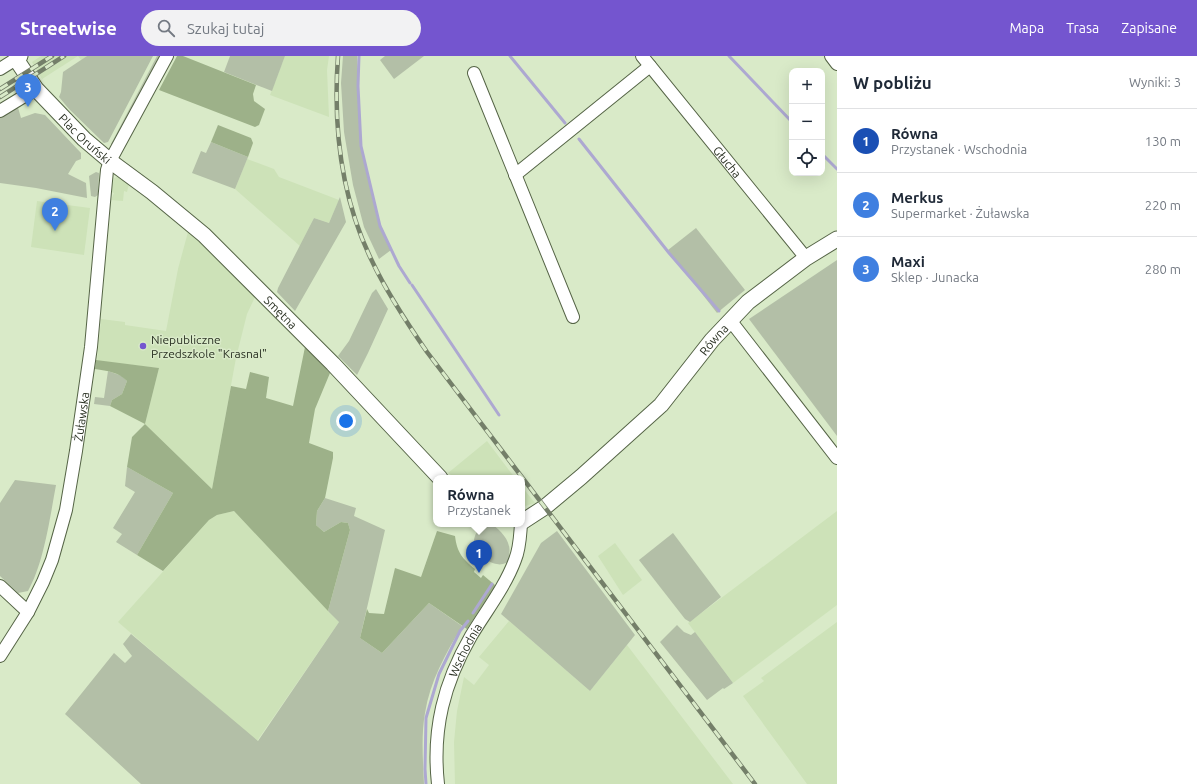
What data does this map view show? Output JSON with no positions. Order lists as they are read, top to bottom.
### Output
{
  "streets": {
    "street": [
      "Plac Oruński",
      "Głucha",
      "Smętna",
      "Równa",
      "Żuławska",
      "Wschodnia"
    ]
  },
  "crossings": [
    ["Plac Oruński", "Smętna"],
    ["Plac Oruński", "Żuławska"],
    ["Głucha", "Równa"],
    ["Smętna", "Żuławska"]
  ],
  "places": ["Niepubliczne Przedszkole \"Krasnal\""],
  "page": {
    "header": "Streetwise",
    "search": "Szukaj tutaj",
    "nav": ["Mapa", "Trasa", "Zapisane"],
    "heading": ["W pobliżu", "Wyniki: 3"],
    "map_buttons": ["+", "−"],
    "pins": ["3", "2", "1"],
    "list": [
      {
        "mark": "1",
        "name": "Równa",
        "note": "Przystanek · Wschodnia",
        "value": "130 m"
      },
      {
        "mark": "2",
        "name": "Merkus",
        "note": "Supermarket · Żuławska",
        "value": "220 m"
      },
      {
        "mark": "3",
        "name": "Maxi",
        "note": "Sklep · Junacka",
        "value": "280 m"
      }
    ],
    "popup": ["Równa", "Przystanek"]
  }
}
